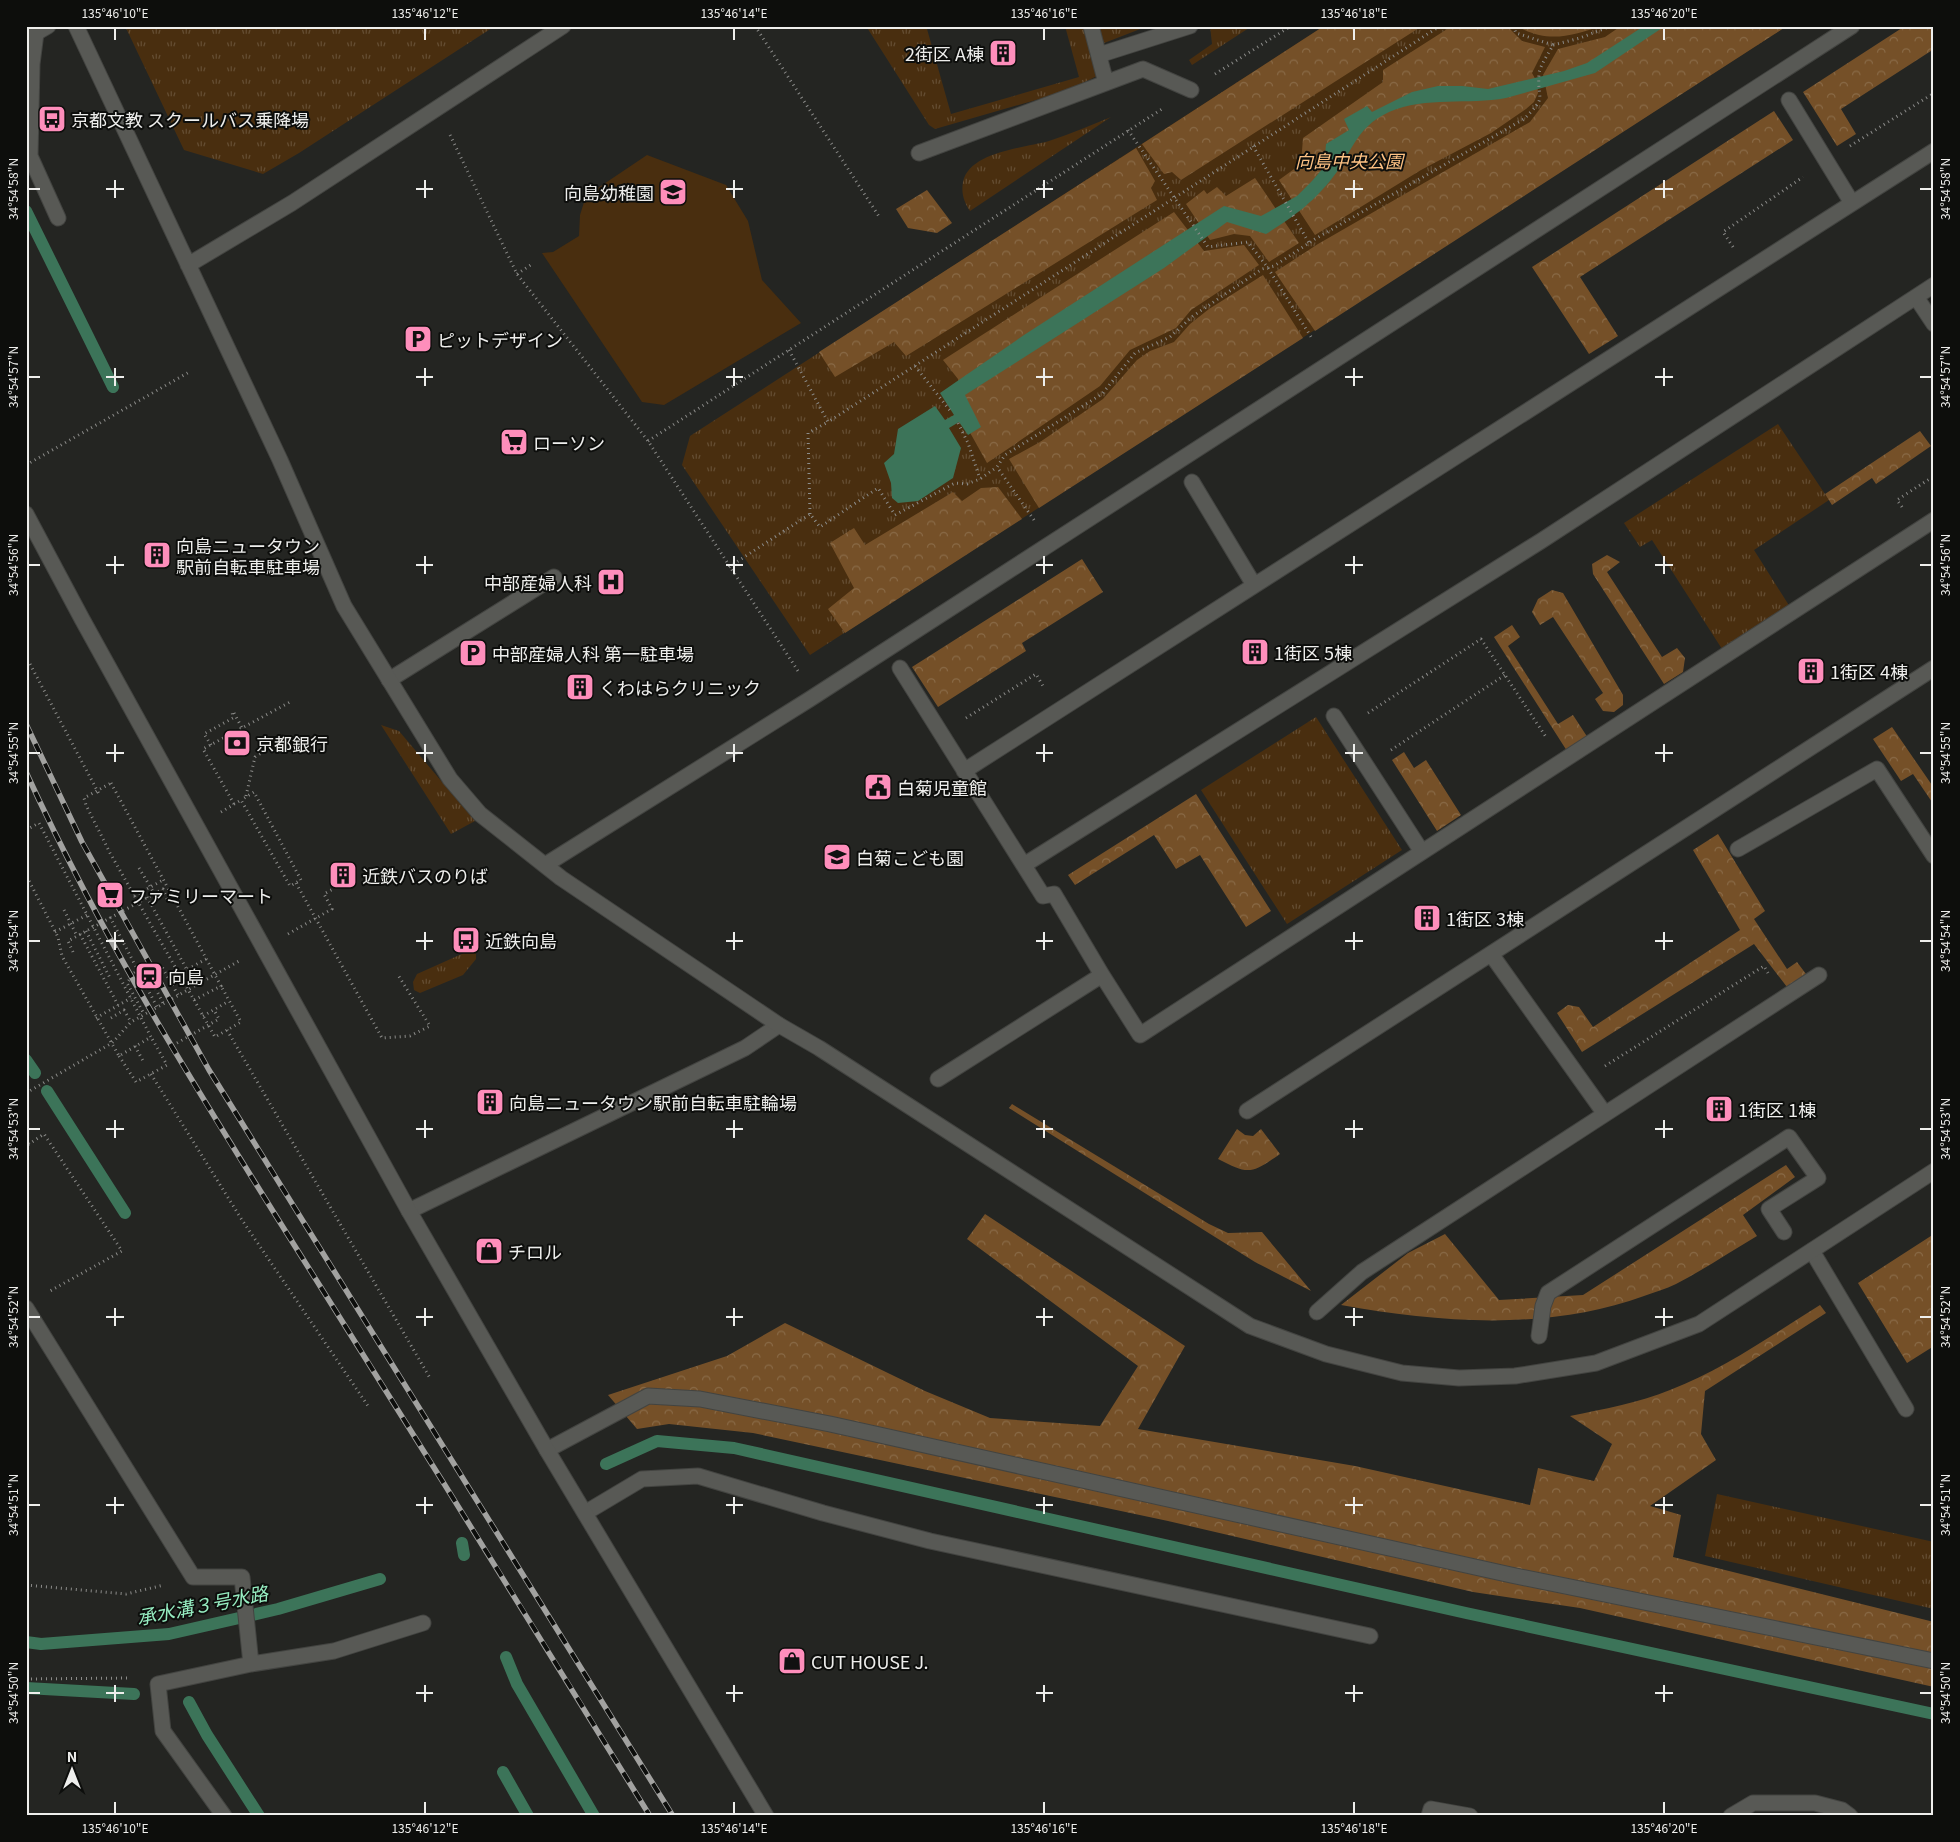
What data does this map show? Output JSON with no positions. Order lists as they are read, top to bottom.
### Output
{
  "water": ["承水溝３号水路"],
  "parks": ["向島中央公園"],
  "places": {
    "building": [
      "2街区 A棟",
      "向島ニュータウン 駅前自転車駐車場",
      "1街区 5棟",
      "1街区 4棟",
      "くわはらクリニック",
      "近鉄バスのりば",
      "1街区 3棟",
      "向島ニュータウン駅前自転車駐輪場",
      "1街区 1棟"
    ],
    "bus stop": ["京都文教 スクールバス乗降場", "近鉄向島"],
    "school or university": ["向島幼稚園", "白菊こども園"],
    "parking": ["ピットデザイン", "中部産婦人科 第一駐車場"],
    "supermarket": ["ローソン", "ファミリーマート"],
    "hospital": ["中部産婦人科"],
    "bank": ["京都銀行"],
    "public building": ["白菊児童館"],
    "station": ["向島"],
    "shop": ["チロル", "CUT HOUSE J."]
  },
  "north": "top",
  "coordinates": [
    "135°46'10\"E",
    "135°46'12\"E",
    "135°46'14\"E",
    "135°46'16\"E",
    "135°46'18\"E",
    "135°46'20\"E",
    "34°54'58\"N",
    "34°54'57\"N",
    "34°54'56\"N",
    "34°54'55\"N",
    "34°54'54\"N",
    "34°54'53\"N",
    "34°54'52\"N",
    "34°54'51\"N",
    "34°54'50\"N"
  ]
}
